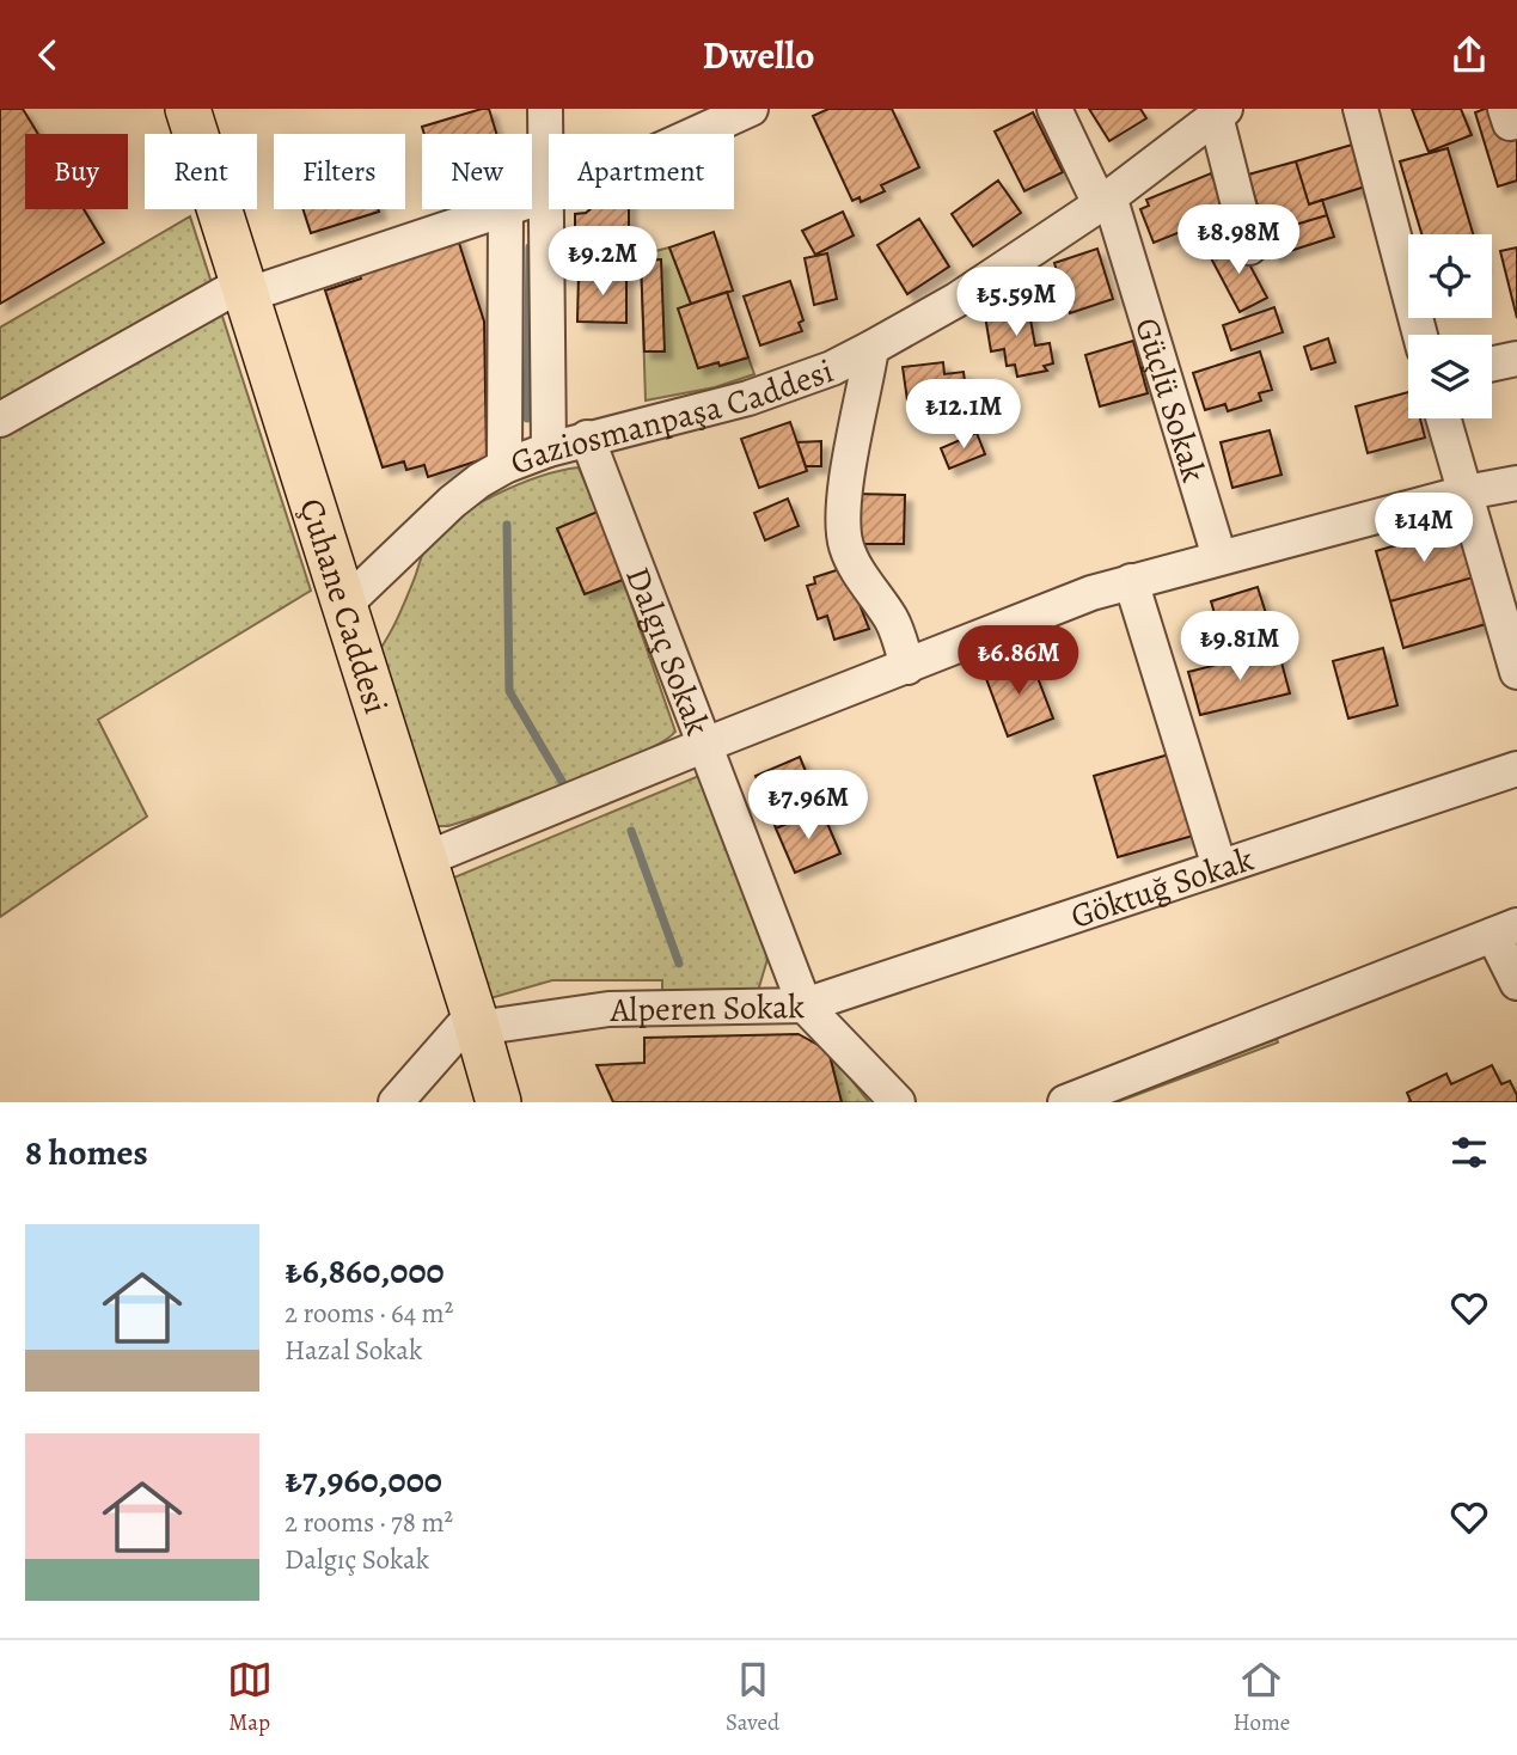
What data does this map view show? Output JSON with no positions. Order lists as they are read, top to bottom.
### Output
{
  "streets": {
    "main road": ["Çuhane Caddesi"],
    "street": [
      "Güçlü Sokak",
      "Gaziosmanpaşa Caddesi",
      "Dalgıç Sokak",
      "Göktuğ Sokak",
      "Alperen Sokak"
    ]
  },
  "crossings": [
    ["Güçlü Sokak", "Gaziosmanpaşa Caddesi"],
    ["Gaziosmanpaşa Caddesi", "Çuhane Caddesi"],
    ["Gaziosmanpaşa Caddesi", "Dalgıç Sokak"],
    ["Çuhane Caddesi", "Alperen Sokak"],
    ["Dalgıç Sokak", "Göktuğ Sokak"],
    ["Dalgıç Sokak", "Alperen Sokak"],
    ["Göktuğ Sokak", "Alperen Sokak"]
  ],
  "page": {
    "header": "Dwello",
    "chip": [
      "Buy",
      "Rent",
      "Filters",
      "New",
      "Apartment"
    ],
    "price": [
      "₺8.98M",
      "₺9.2M",
      "₺5.59M",
      "₺12.1M",
      "₺14M",
      "₺9.81M",
      "₺6.86M",
      "₺7.96M"
    ],
    "heading": "8 homes",
    "list": [
      {
        "name": "₺6,860,000",
        "note": "2 rooms · 64 m² · Hazal Sokak"
      },
      {
        "name": "₺7,960,000",
        "note": "2 rooms · 78 m² · Dalgıç Sokak"
      }
    ],
    "tabs": ["Map", "Saved", "Home"]
  }
}
